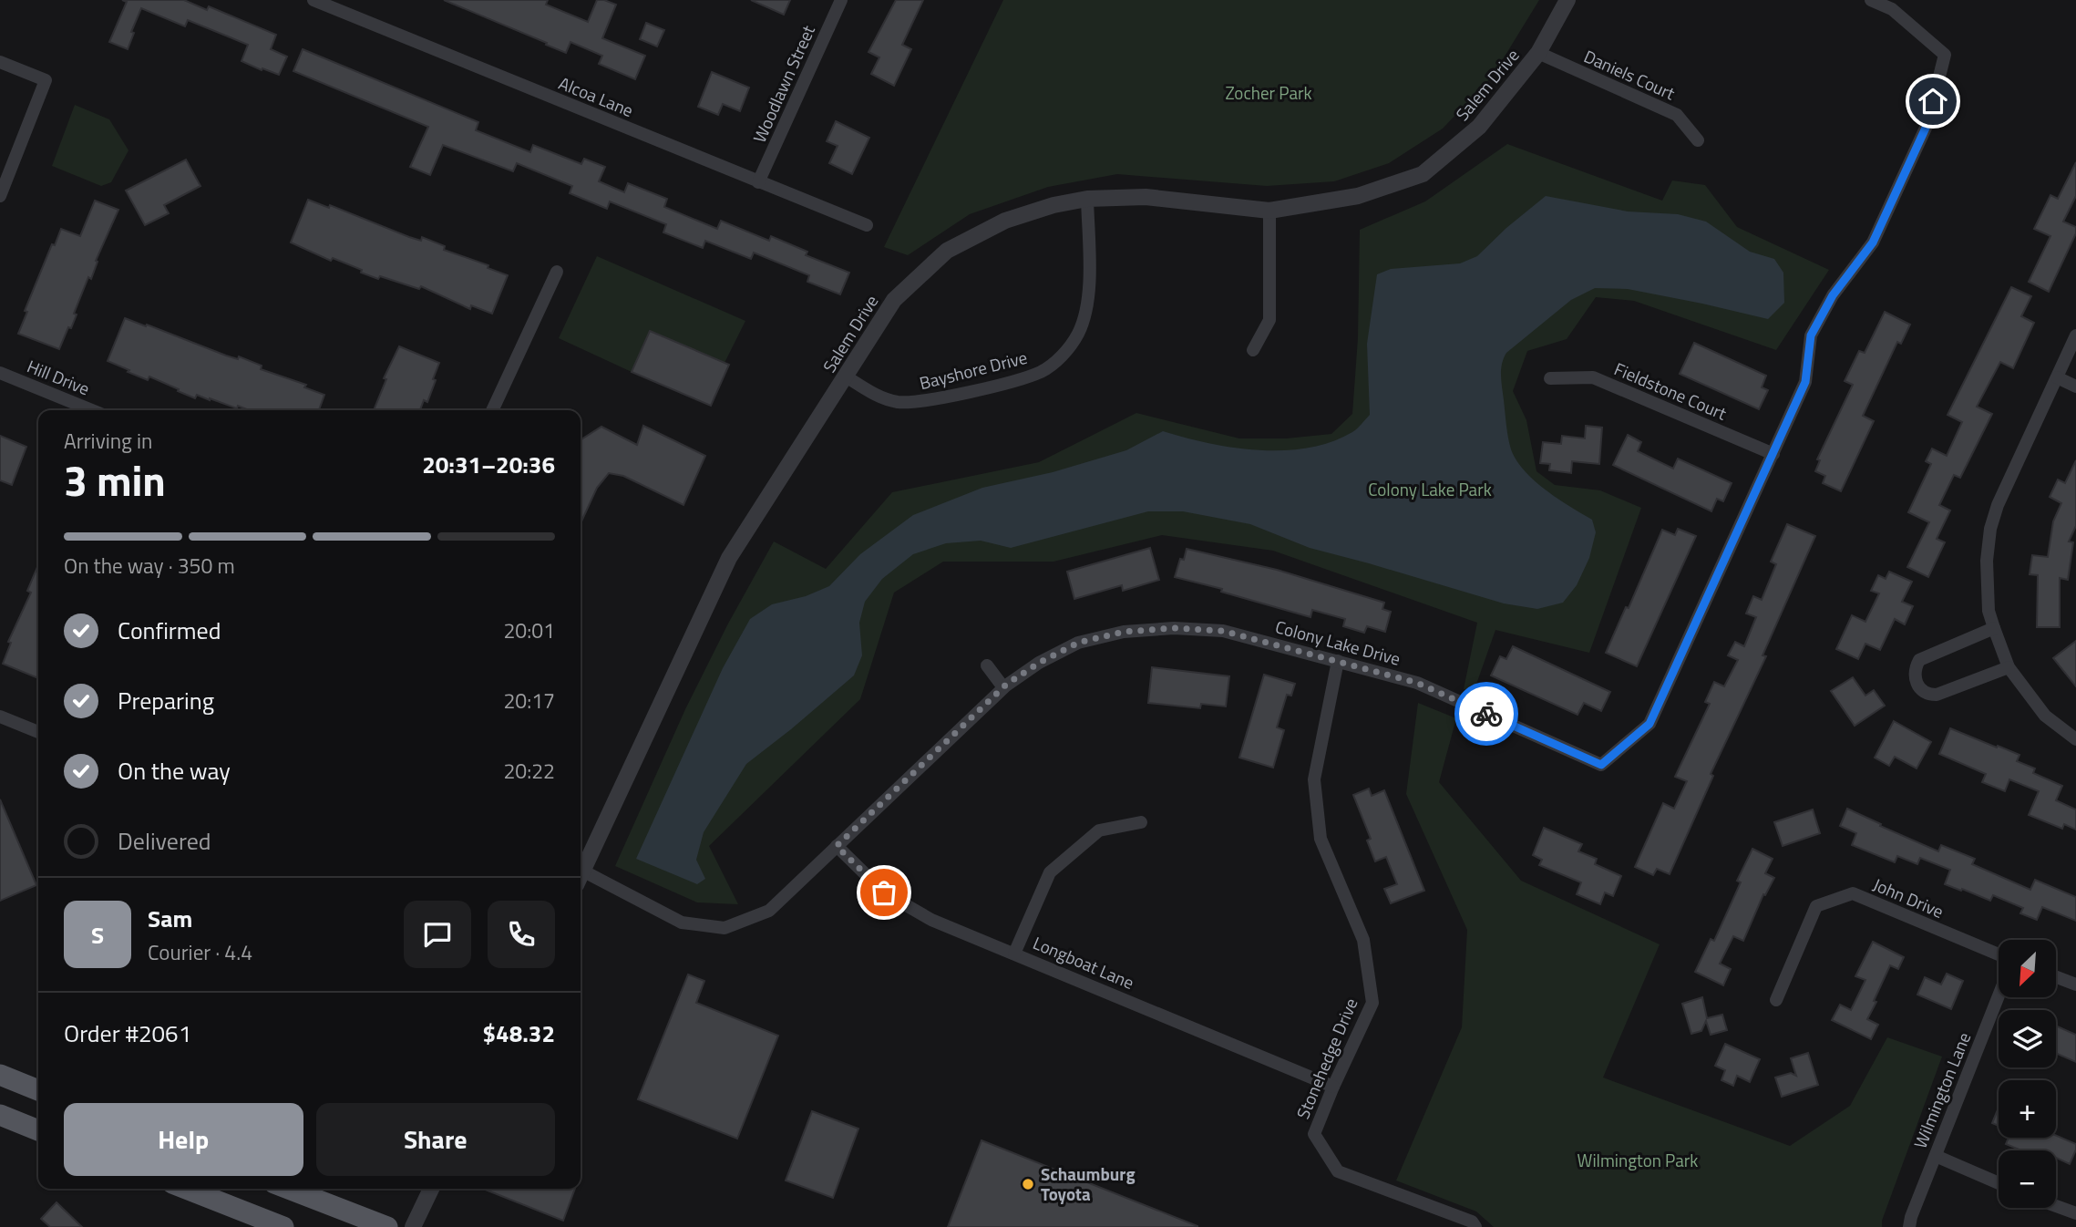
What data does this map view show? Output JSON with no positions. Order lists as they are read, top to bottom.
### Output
{
  "streets": {
    "street": [
      "Daniels Court",
      "Woodlawn Street",
      "Salem Drive",
      "Alcoa Lane",
      "Bayshore Drive",
      "Hill Drive",
      "Fieldstone Court",
      "Colony Lake Drive",
      "John Drive",
      "Longboat Lane",
      "Stonehedge Drive",
      "Wilmington Lane"
    ]
  },
  "crossings": [
    ["Daniels Court", "Salem Drive"],
    ["Woodlawn Street", "Alcoa Lane"],
    ["Salem Drive", "Bayshore Drive"],
    ["Fieldstone Court", "Colony Lake Drive"],
    ["Colony Lake Drive", "Longboat Lane"],
    ["Colony Lake Drive", "Stonehedge Drive"],
    ["Longboat Lane", "Stonehedge Drive"]
  ],
  "parks": ["Zocher Park", "Colony Lake Park", "Wilmington Park"],
  "places": ["Schaumburg Toyota"],
  "north": "bottom left",
  "page": {
    "heading": ["3 min", "Arriving in", "20:31–20:36"],
    "panel": [
      "Sam",
      "Courier · 4.4",
      "Order #2061",
      "$48.32"
    ],
    "bar": "On the way · 350 m",
    "list": [
      ["Confirmed", "20:01"],
      ["Preparing", "20:17"],
      ["On the way", "20:22"],
      "Delivered"
    ],
    "round": "S",
    "map_buttons": ["+", "−"],
    "buttons": ["Help", "Share"]
  }
}
